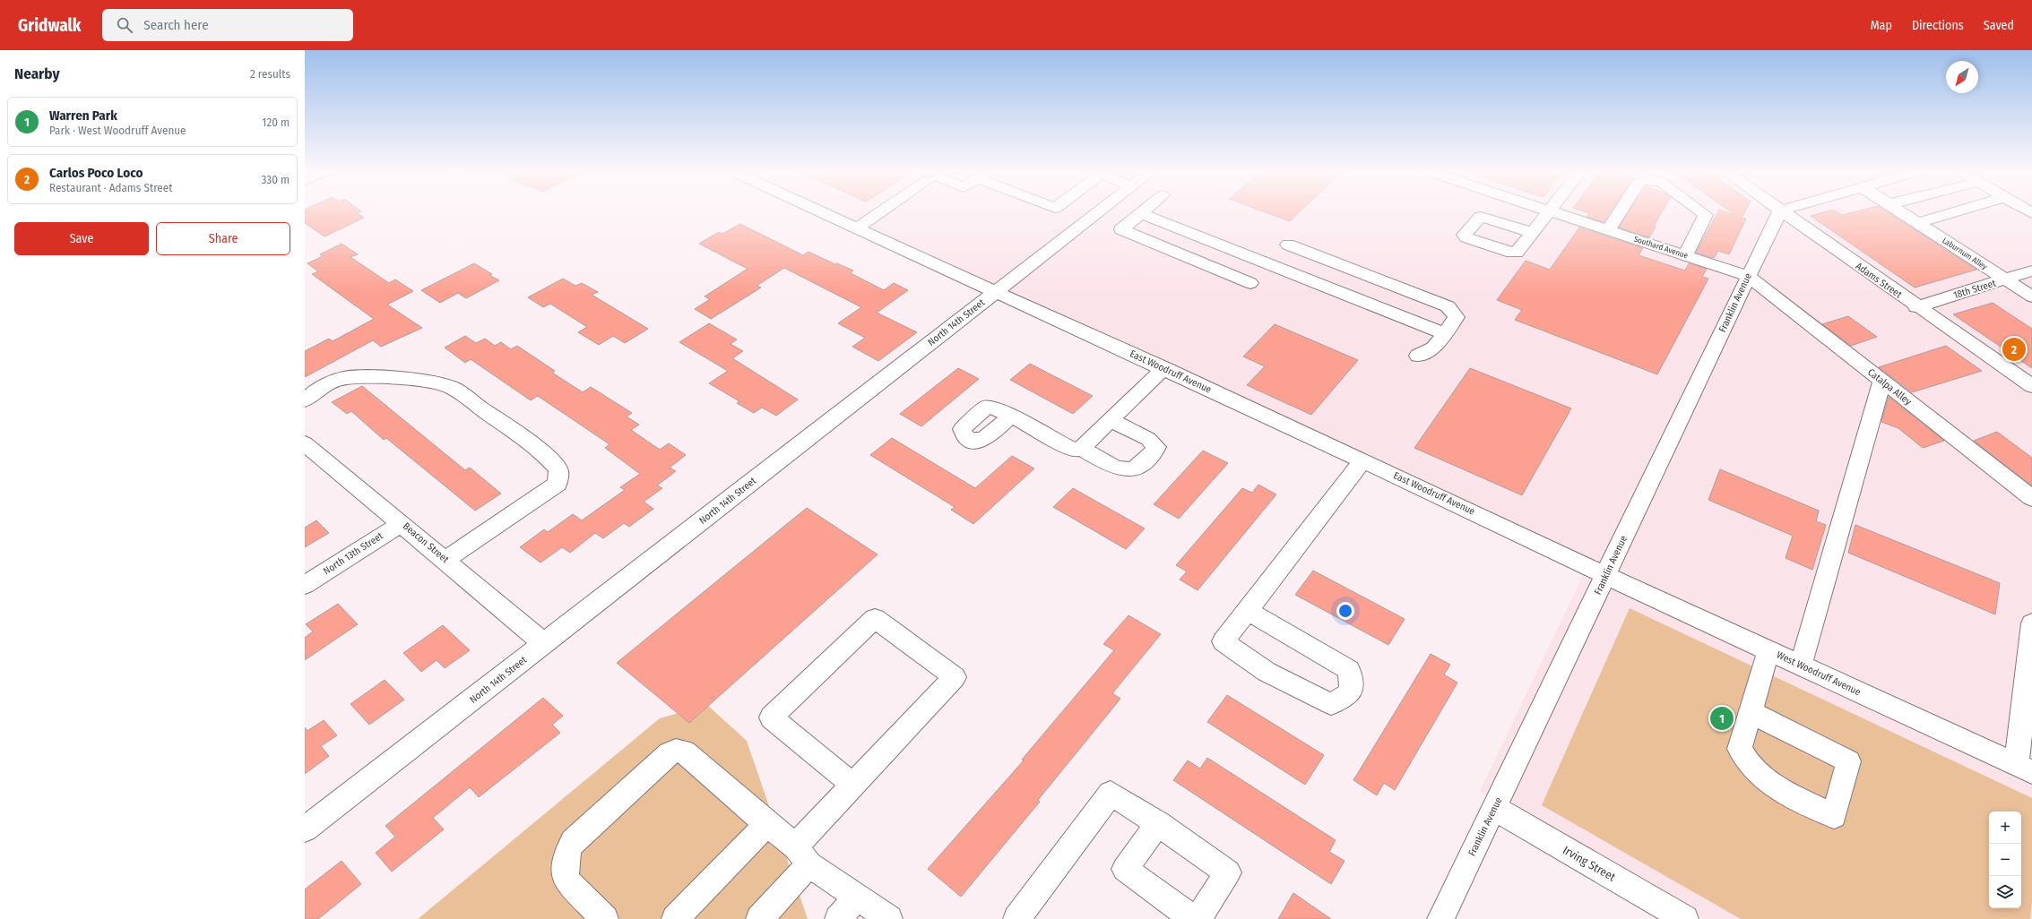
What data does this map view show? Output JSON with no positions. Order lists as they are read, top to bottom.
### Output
{
  "streets": {
    "street": [
      "Southard Avenue",
      "Laburnum Alley",
      "Adams Street",
      "18th Street",
      "Franklin Avenue",
      "North 14th Street",
      "East Woodruff Avenue",
      "Catalpa Alley",
      "Beacon Street",
      "North 13th Street",
      "West Woodruff Avenue",
      "Irving Street"
    ]
  },
  "crossings": [
    ["Southard Avenue", "Franklin Avenue"],
    ["Southard Avenue", "Catalpa Alley"],
    ["Laburnum Alley", "18th Street"],
    ["Adams Street", "18th Street"],
    ["Franklin Avenue", "East Woodruff Avenue"],
    ["Franklin Avenue", "Catalpa Alley"],
    ["Franklin Avenue", "West Woodruff Avenue"],
    ["Franklin Avenue", "Irving Street"],
    ["North 14th Street", "East Woodruff Avenue"],
    ["North 14th Street", "Beacon Street"],
    ["East Woodruff Avenue", "West Woodruff Avenue"],
    ["Beacon Street", "North 13th Street"]
  ],
  "north": "bottom left",
  "page": {
    "header": "Gridwalk",
    "search": "Search here",
    "nav": ["Map", "Directions", "Saved"],
    "heading": ["Nearby", "2 results"],
    "list": [
      {
        "mark": "1",
        "name": "Warren Park",
        "note": "Park · West Woodruff Avenue",
        "value": "120 m"
      },
      {
        "mark": "2",
        "name": "Carlos Poco Loco",
        "note": "Restaurant · Adams Street",
        "value": "330 m"
      }
    ],
    "buttons": ["Save", "Share"],
    "pins": ["2", "1"],
    "map_buttons": ["+", "−"]
  }
}
